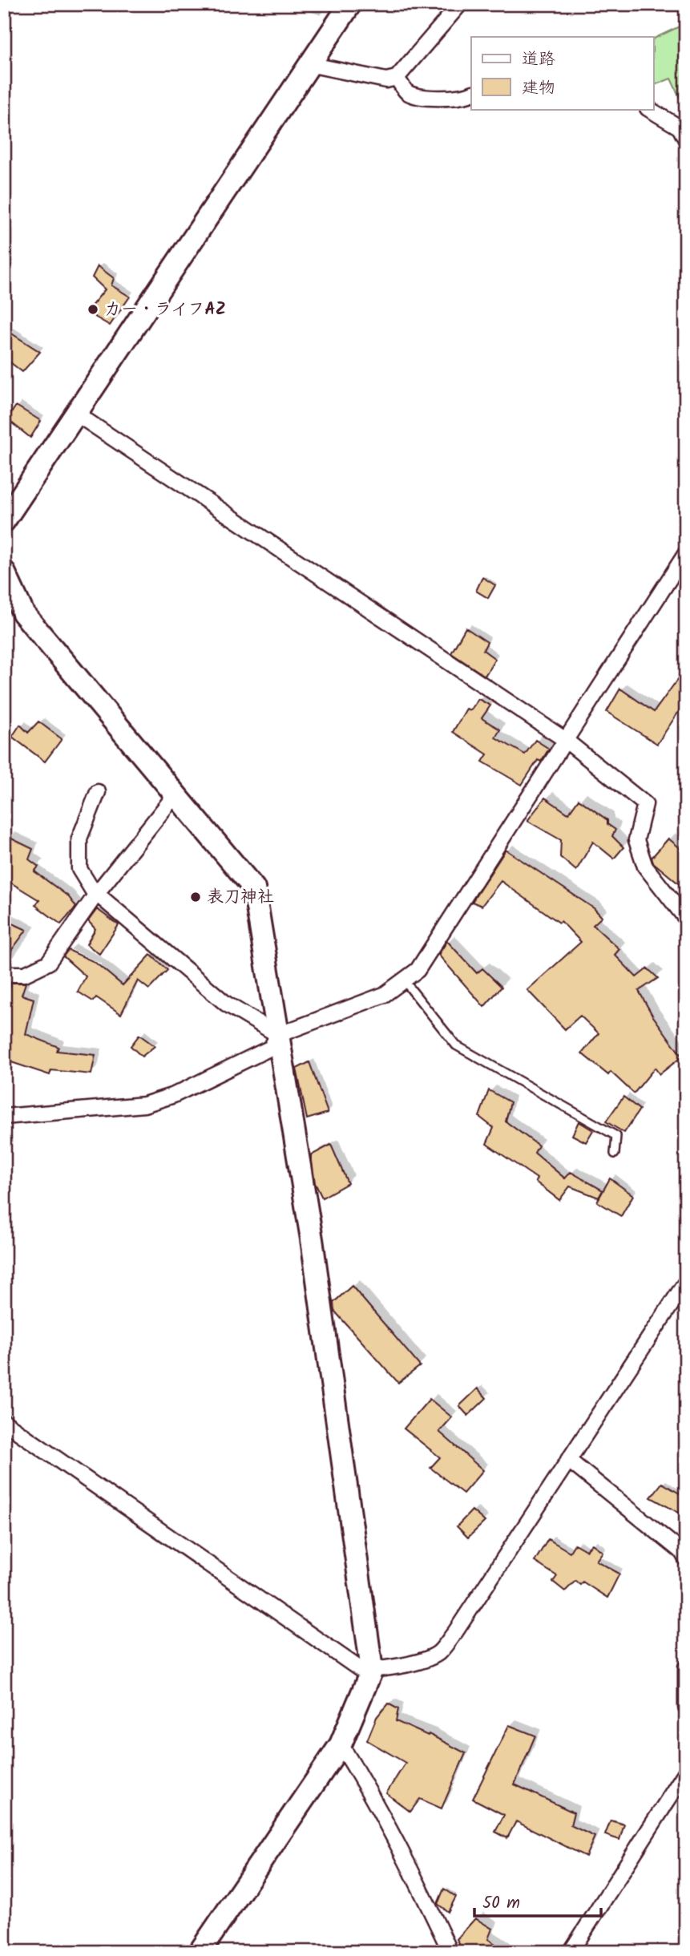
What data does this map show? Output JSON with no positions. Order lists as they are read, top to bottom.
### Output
{
  "places": ["カー・ライフAZ", "表刀神社"],
  "legend": ["道路", "建物"],
  "scale_bar": "50 m"
}
